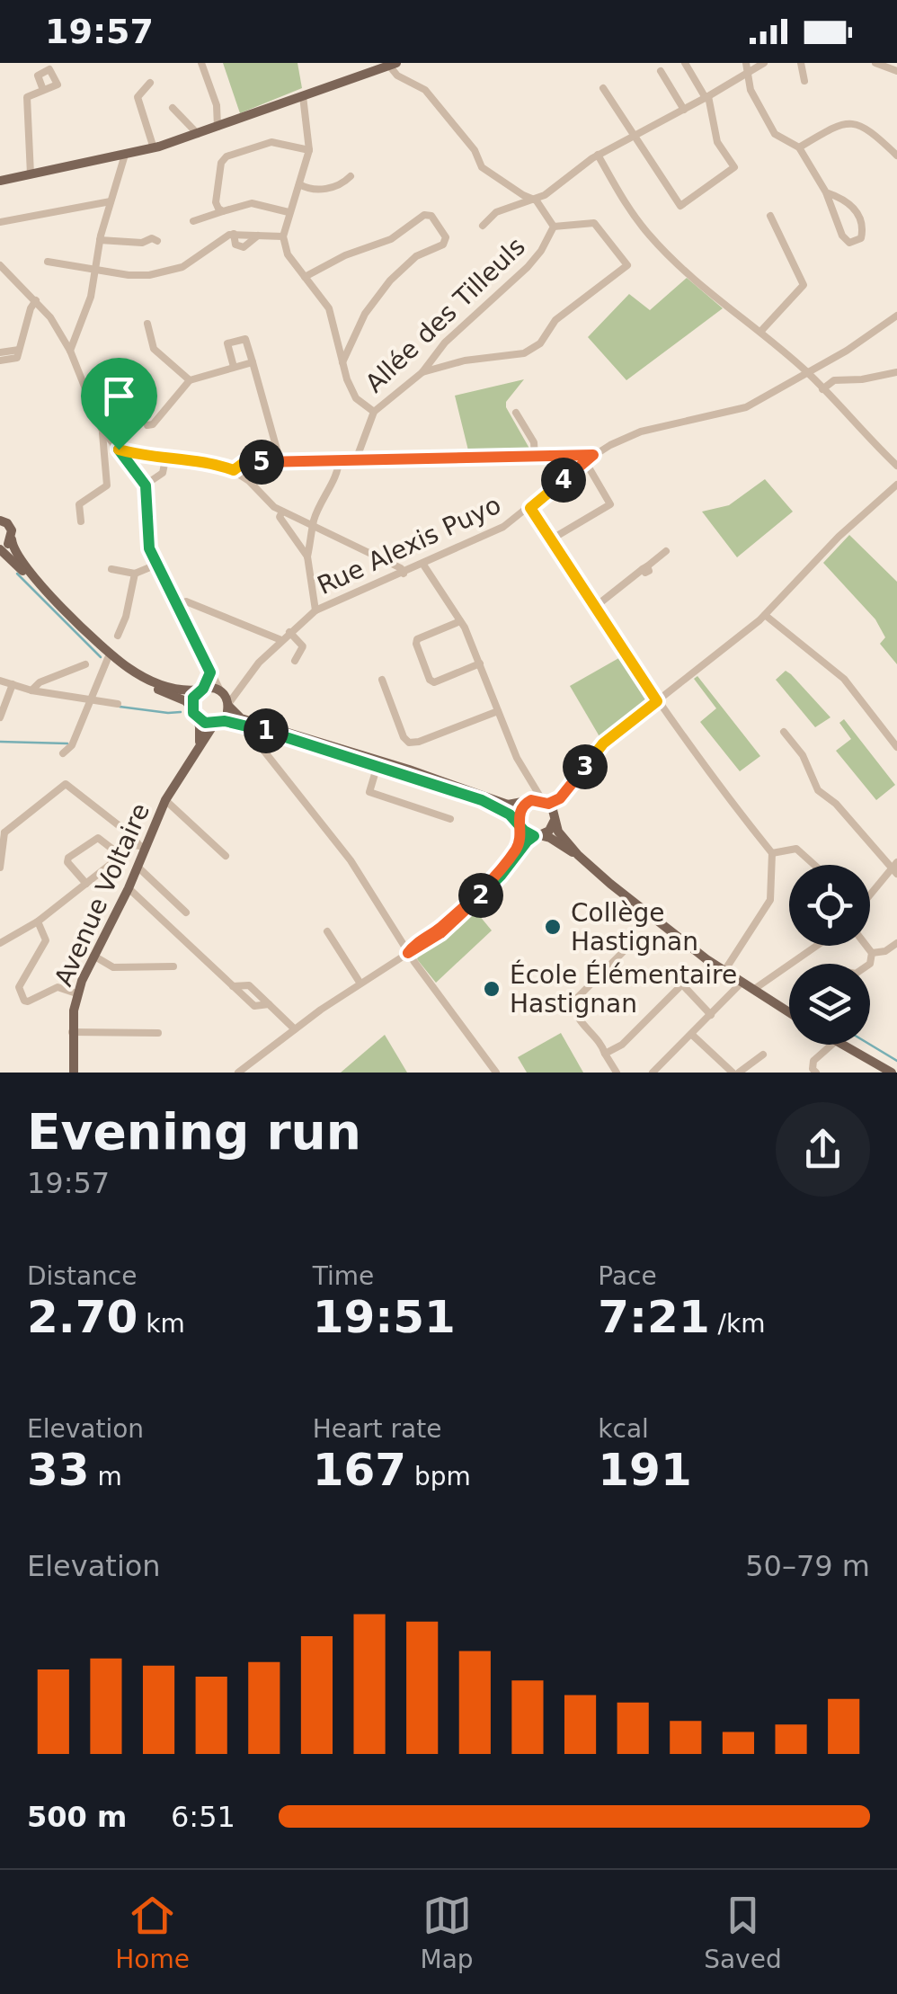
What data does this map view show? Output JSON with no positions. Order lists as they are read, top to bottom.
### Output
{
  "streets": {
    "main road": ["Avenue Voltaire"],
    "street": ["Allée des Tilleuls", "Rue Alexis Puyo"]
  },
  "crossings": [
    ["Rue Alexis Puyo", "Avenue Voltaire"]
  ],
  "places": ["Collège Hastignan", "École Élémentaire Hastignan"],
  "page": {
    "status": "19:57",
    "pins": [
      "5",
      "4",
      "1",
      "3",
      "2"
    ],
    "heading": ["Evening run", "19:57"],
    "stats": [
      ["Distance", "2.70 km"],
      ["Time", "19:51"],
      ["Pace", "7:21 /km"],
      ["Elevation", "33 m"],
      ["Heart rate", "167 bpm"],
      ["kcal", "191"]
    ],
    "chart": ["Elevation", "50–79 m"],
    "list": [
      {
        "name": "500 m",
        "note": "6:51"
      }
    ],
    "tabs": ["Home", "Map", "Saved"]
  }
}
